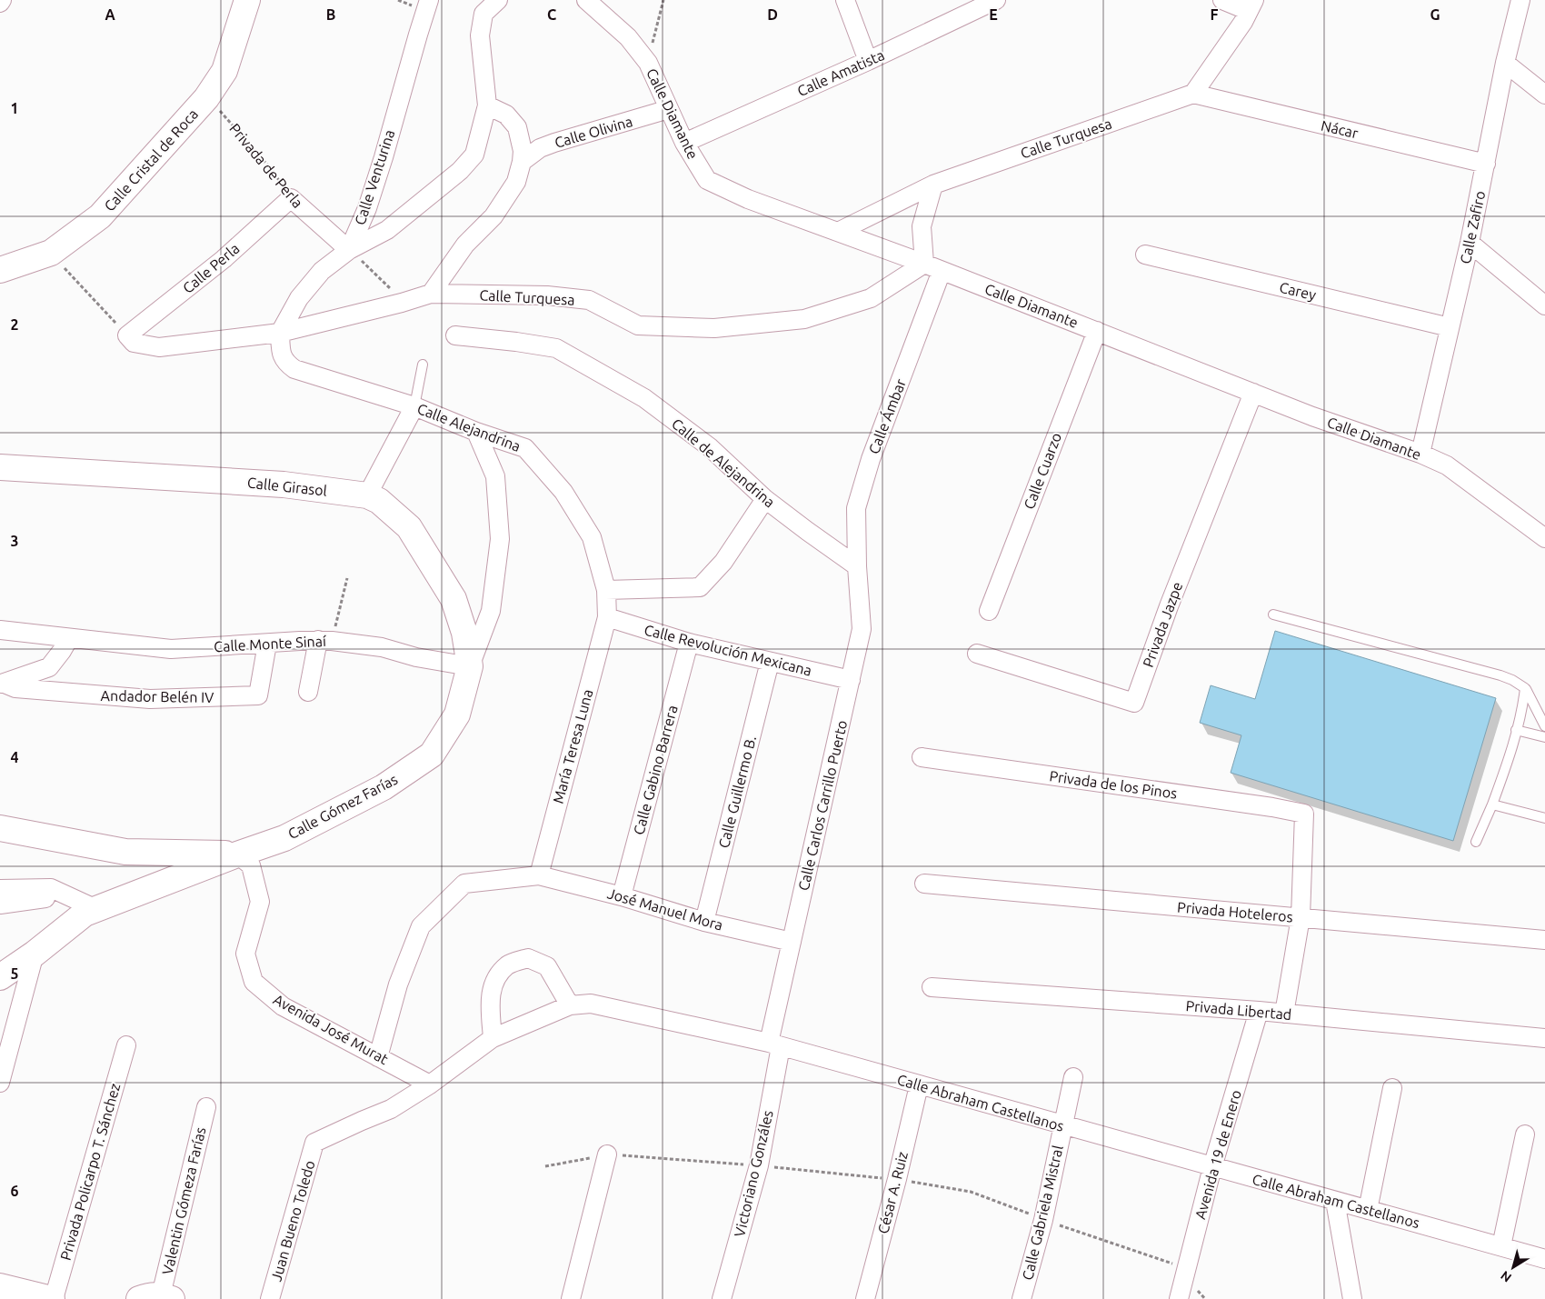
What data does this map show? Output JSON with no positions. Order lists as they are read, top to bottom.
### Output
{
  "streets": {
    "street": [
      "Calle Amatista",
      "Calle Diamante",
      "Nácar",
      "Calle Olivina",
      "Calle Turquesa",
      "Calle Cristal de Roca",
      "Privada de Perla",
      "Calle Venturina",
      "Calle Zafiro",
      "Calle Perla",
      "Carey",
      "Calle Ámbar",
      "Calle Alejandrina",
      "Calle de Alejandrina",
      "Calle Cuarzo",
      "Calle Girasol",
      "Privada Jazpe",
      "Calle Monte Sinaí",
      "Calle Revolución Mexicana",
      "Andador Belén IV",
      "María Teresa Luna",
      "Calle Gabino Barrera",
      "Privada de los Pinos",
      "Calle Guillermo B.",
      "Calle Carlos Carrillo Puerto",
      "Calle Gómez Farías",
      "José Manuel Mora",
      "Privada Hoteleros",
      "Privada Libertad",
      "Avenida José Murat",
      "Calle Abraham Castellanos",
      "Avenida 19 de Enero",
      "Privada Policarpo T. Sánchez",
      "Victoriano Gonzáles",
      "César A. Ruiz",
      "Valentin Gómeza Farías",
      "Calle Gabriela Mistral",
      "Juan Bueno Toledo"
    ]
  },
  "crossings": [
    ["Calle Amatista", "Calle Diamante"],
    ["Calle Diamante", "Calle Olivina"],
    ["Calle Diamante", "Calle Turquesa"],
    ["Calle Diamante", "Calle Zafiro"],
    ["Calle Diamante", "Calle Ámbar"],
    ["Calle Diamante", "Calle Cuarzo"],
    ["Calle Diamante", "Privada Jazpe"],
    ["Nácar", "Calle Turquesa"],
    ["Nácar", "Calle Zafiro"],
    ["Calle Turquesa", "Calle Venturina"],
    ["Calle Turquesa", "Calle Perla"],
    ["Calle Turquesa", "Calle Alejandrina"],
    ["Calle Cristal de Roca", "Privada de Perla"],
    ["Privada de Perla", "Calle Venturina"],
    ["Privada de Perla", "Calle Perla"],
    ["Calle Venturina", "Calle Alejandrina"],
    ["Calle Zafiro", "Carey"],
    ["Calle Ámbar", "Calle de Alejandrina"],
    ["Calle Ámbar", "Calle Carlos Carrillo Puerto"],
    ["Calle Alejandrina", "Calle Revolución Mexicana"],
    ["Calle Alejandrina", "María Teresa Luna"],
    ["Calle Alejandrina", "Calle Gómez Farías"],
    ["Calle de Alejandrina", "Calle Carlos Carrillo Puerto"],
    ["Calle Girasol", "Calle Monte Sinaí"],
    ["Calle Girasol", "Calle Gómez Farías"],
    ["Calle Monte Sinaí", "Andador Belén IV"],
    ["Calle Monte Sinaí", "Calle Gómez Farías"],
    ["Calle Revolución Mexicana", "María Teresa Luna"],
    ["Calle Revolución Mexicana", "Calle Gabino Barrera"],
    ["Calle Revolución Mexicana", "Calle Guillermo B."],
    ["Calle Revolución Mexicana", "Calle Carlos Carrillo Puerto"],
    ["María Teresa Luna", "José Manuel Mora"],
    ["Calle Gabino Barrera", "José Manuel Mora"],
    ["Privada de los Pinos", "Privada Hoteleros"],
    ["Calle Guillermo B.", "José Manuel Mora"],
    ["Calle Carlos Carrillo Puerto", "José Manuel Mora"],
    ["Calle Carlos Carrillo Puerto", "Calle Abraham Castellanos"],
    ["Calle Carlos Carrillo Puerto", "Victoriano Gonzáles"],
    ["Calle Gómez Farías", "Avenida José Murat"],
    ["Privada Libertad", "Avenida 19 de Enero"],
    ["Avenida José Murat", "Calle Abraham Castellanos"],
    ["Calle Abraham Castellanos", "Avenida 19 de Enero"],
    ["Calle Abraham Castellanos", "Victoriano Gonzáles"],
    ["Calle Abraham Castellanos", "César A. Ruiz"],
    ["Calle Abraham Castellanos", "Calle Gabriela Mistral"],
    ["Calle Abraham Castellanos", "Juan Bueno Toledo"]
  ],
  "north": "bottom left",
  "grid": {
    "columns": [
      "A",
      "B",
      "C",
      "D",
      "E",
      "F",
      "G"
    ],
    "rows": [
      "1",
      "2",
      "3",
      "4",
      "5",
      "6"
    ]
  }
}
